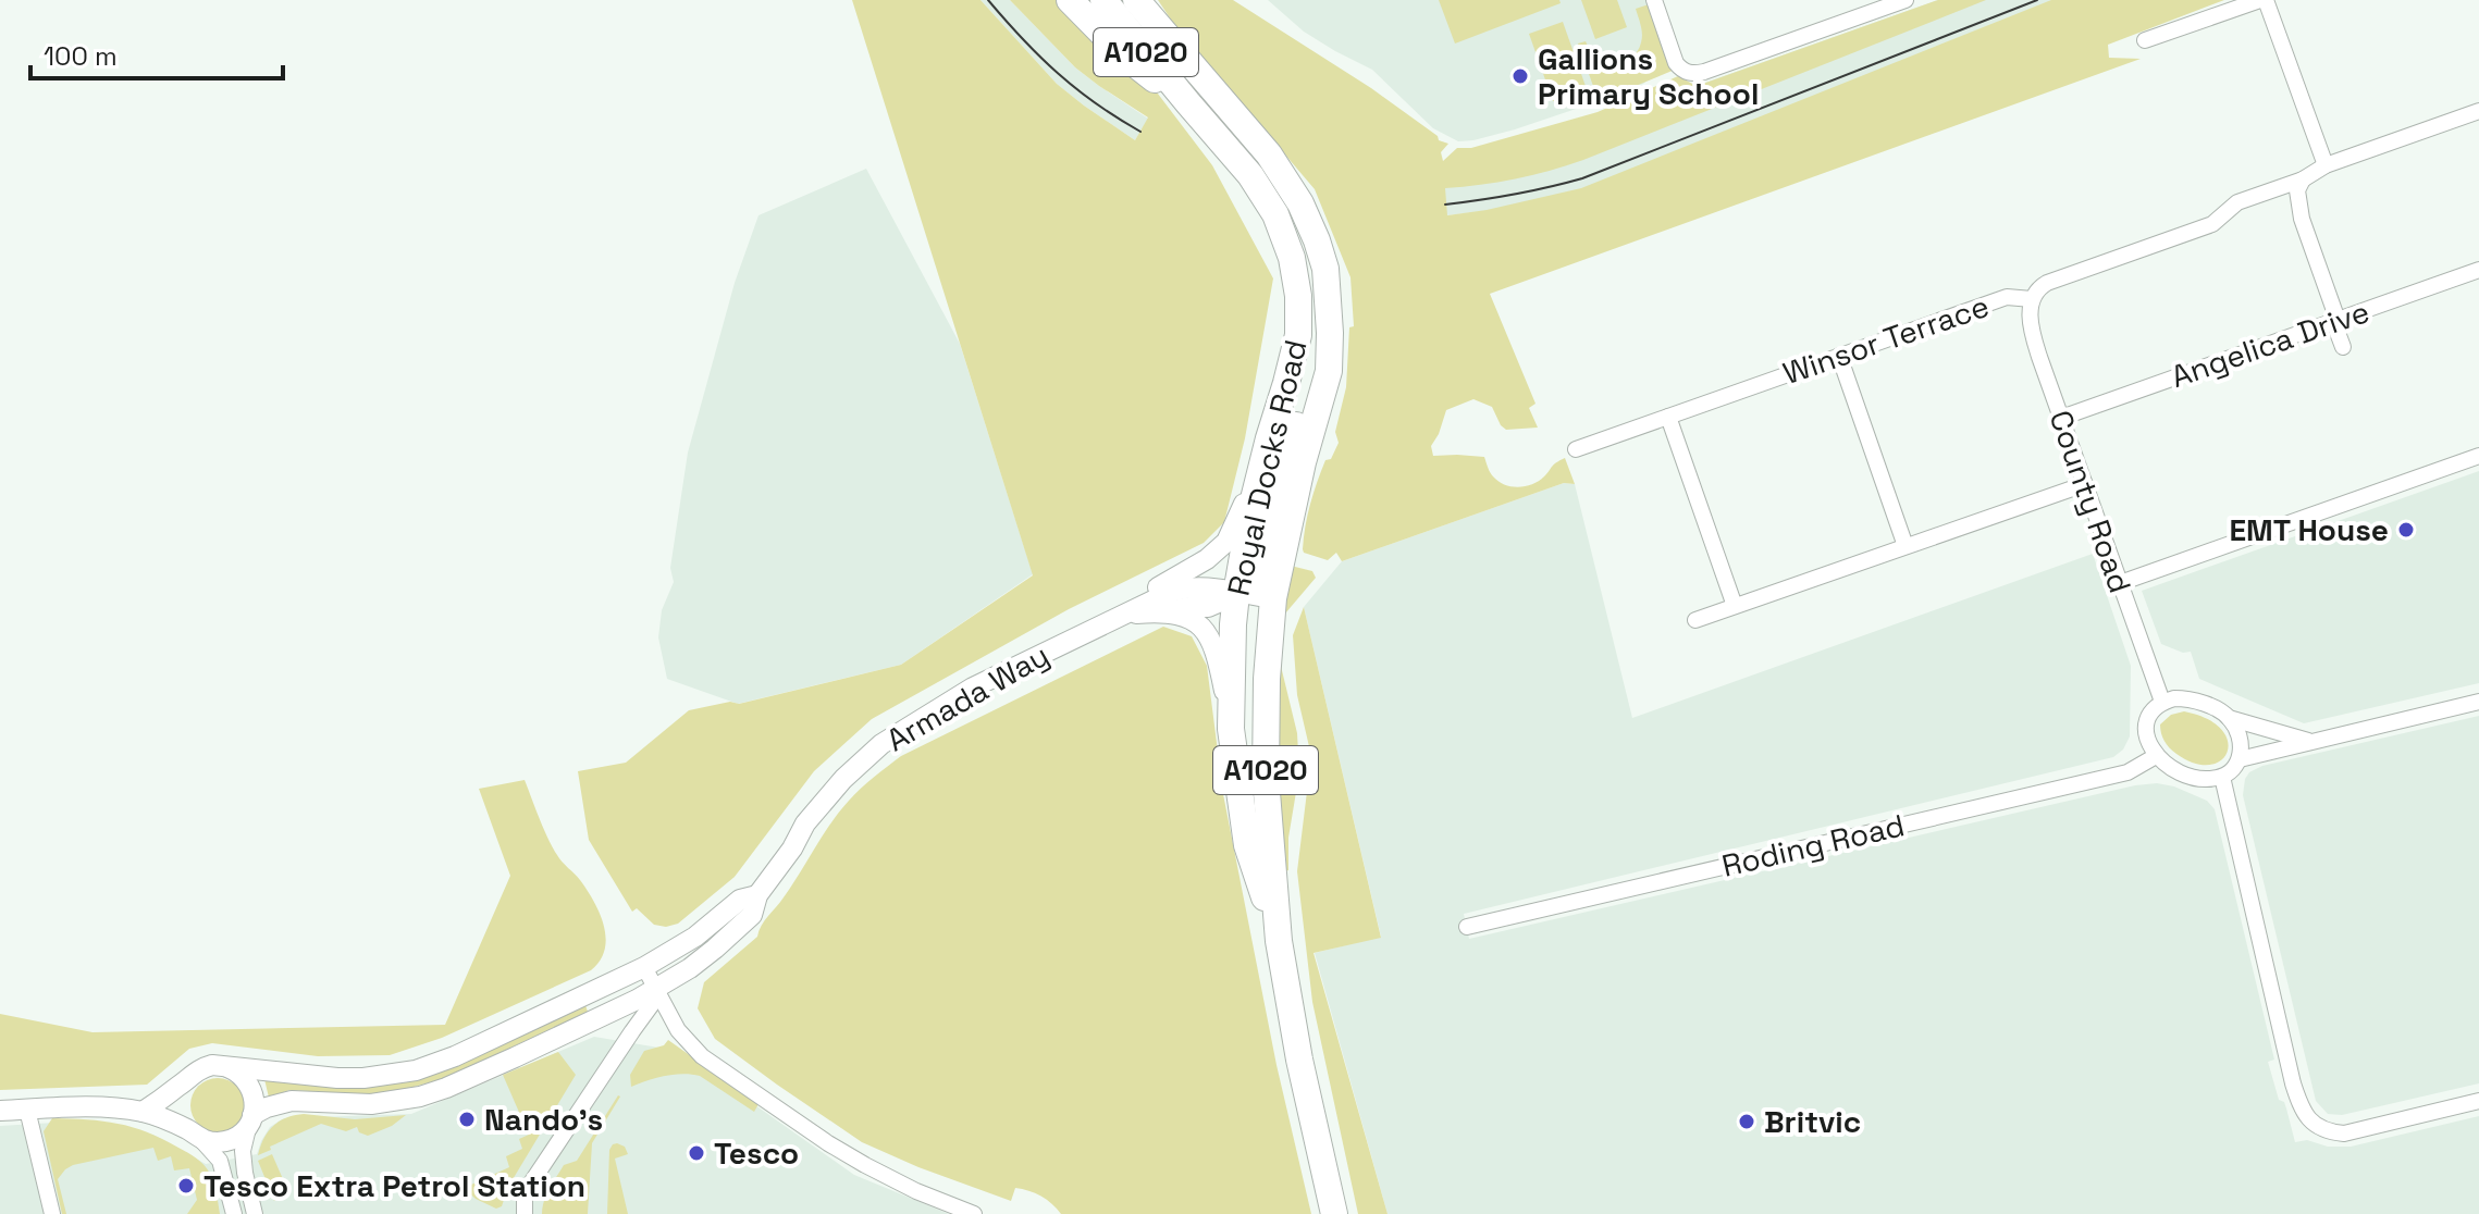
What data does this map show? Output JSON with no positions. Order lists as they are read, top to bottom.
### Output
{
  "streets": {
    "highway": ["A1020", "Royal Docks Road"],
    "street": [
      "Winsor Terrace",
      "Angelica Drive",
      "County Road",
      "Armada Way",
      "Roding Road"
    ]
  },
  "crossings": [
    ["Winsor Terrace", "County Road"],
    ["Angelica Drive", "County Road"],
    ["Royal Docks Road", "Armada Way"],
    ["County Road", "Roding Road"]
  ],
  "places": [
    "Gallions Primary School",
    "EMT House",
    "Nando's",
    "Britvic",
    "Tesco",
    "Tesco Extra Petrol Station"
  ],
  "scale_bar": "100 m"
}
